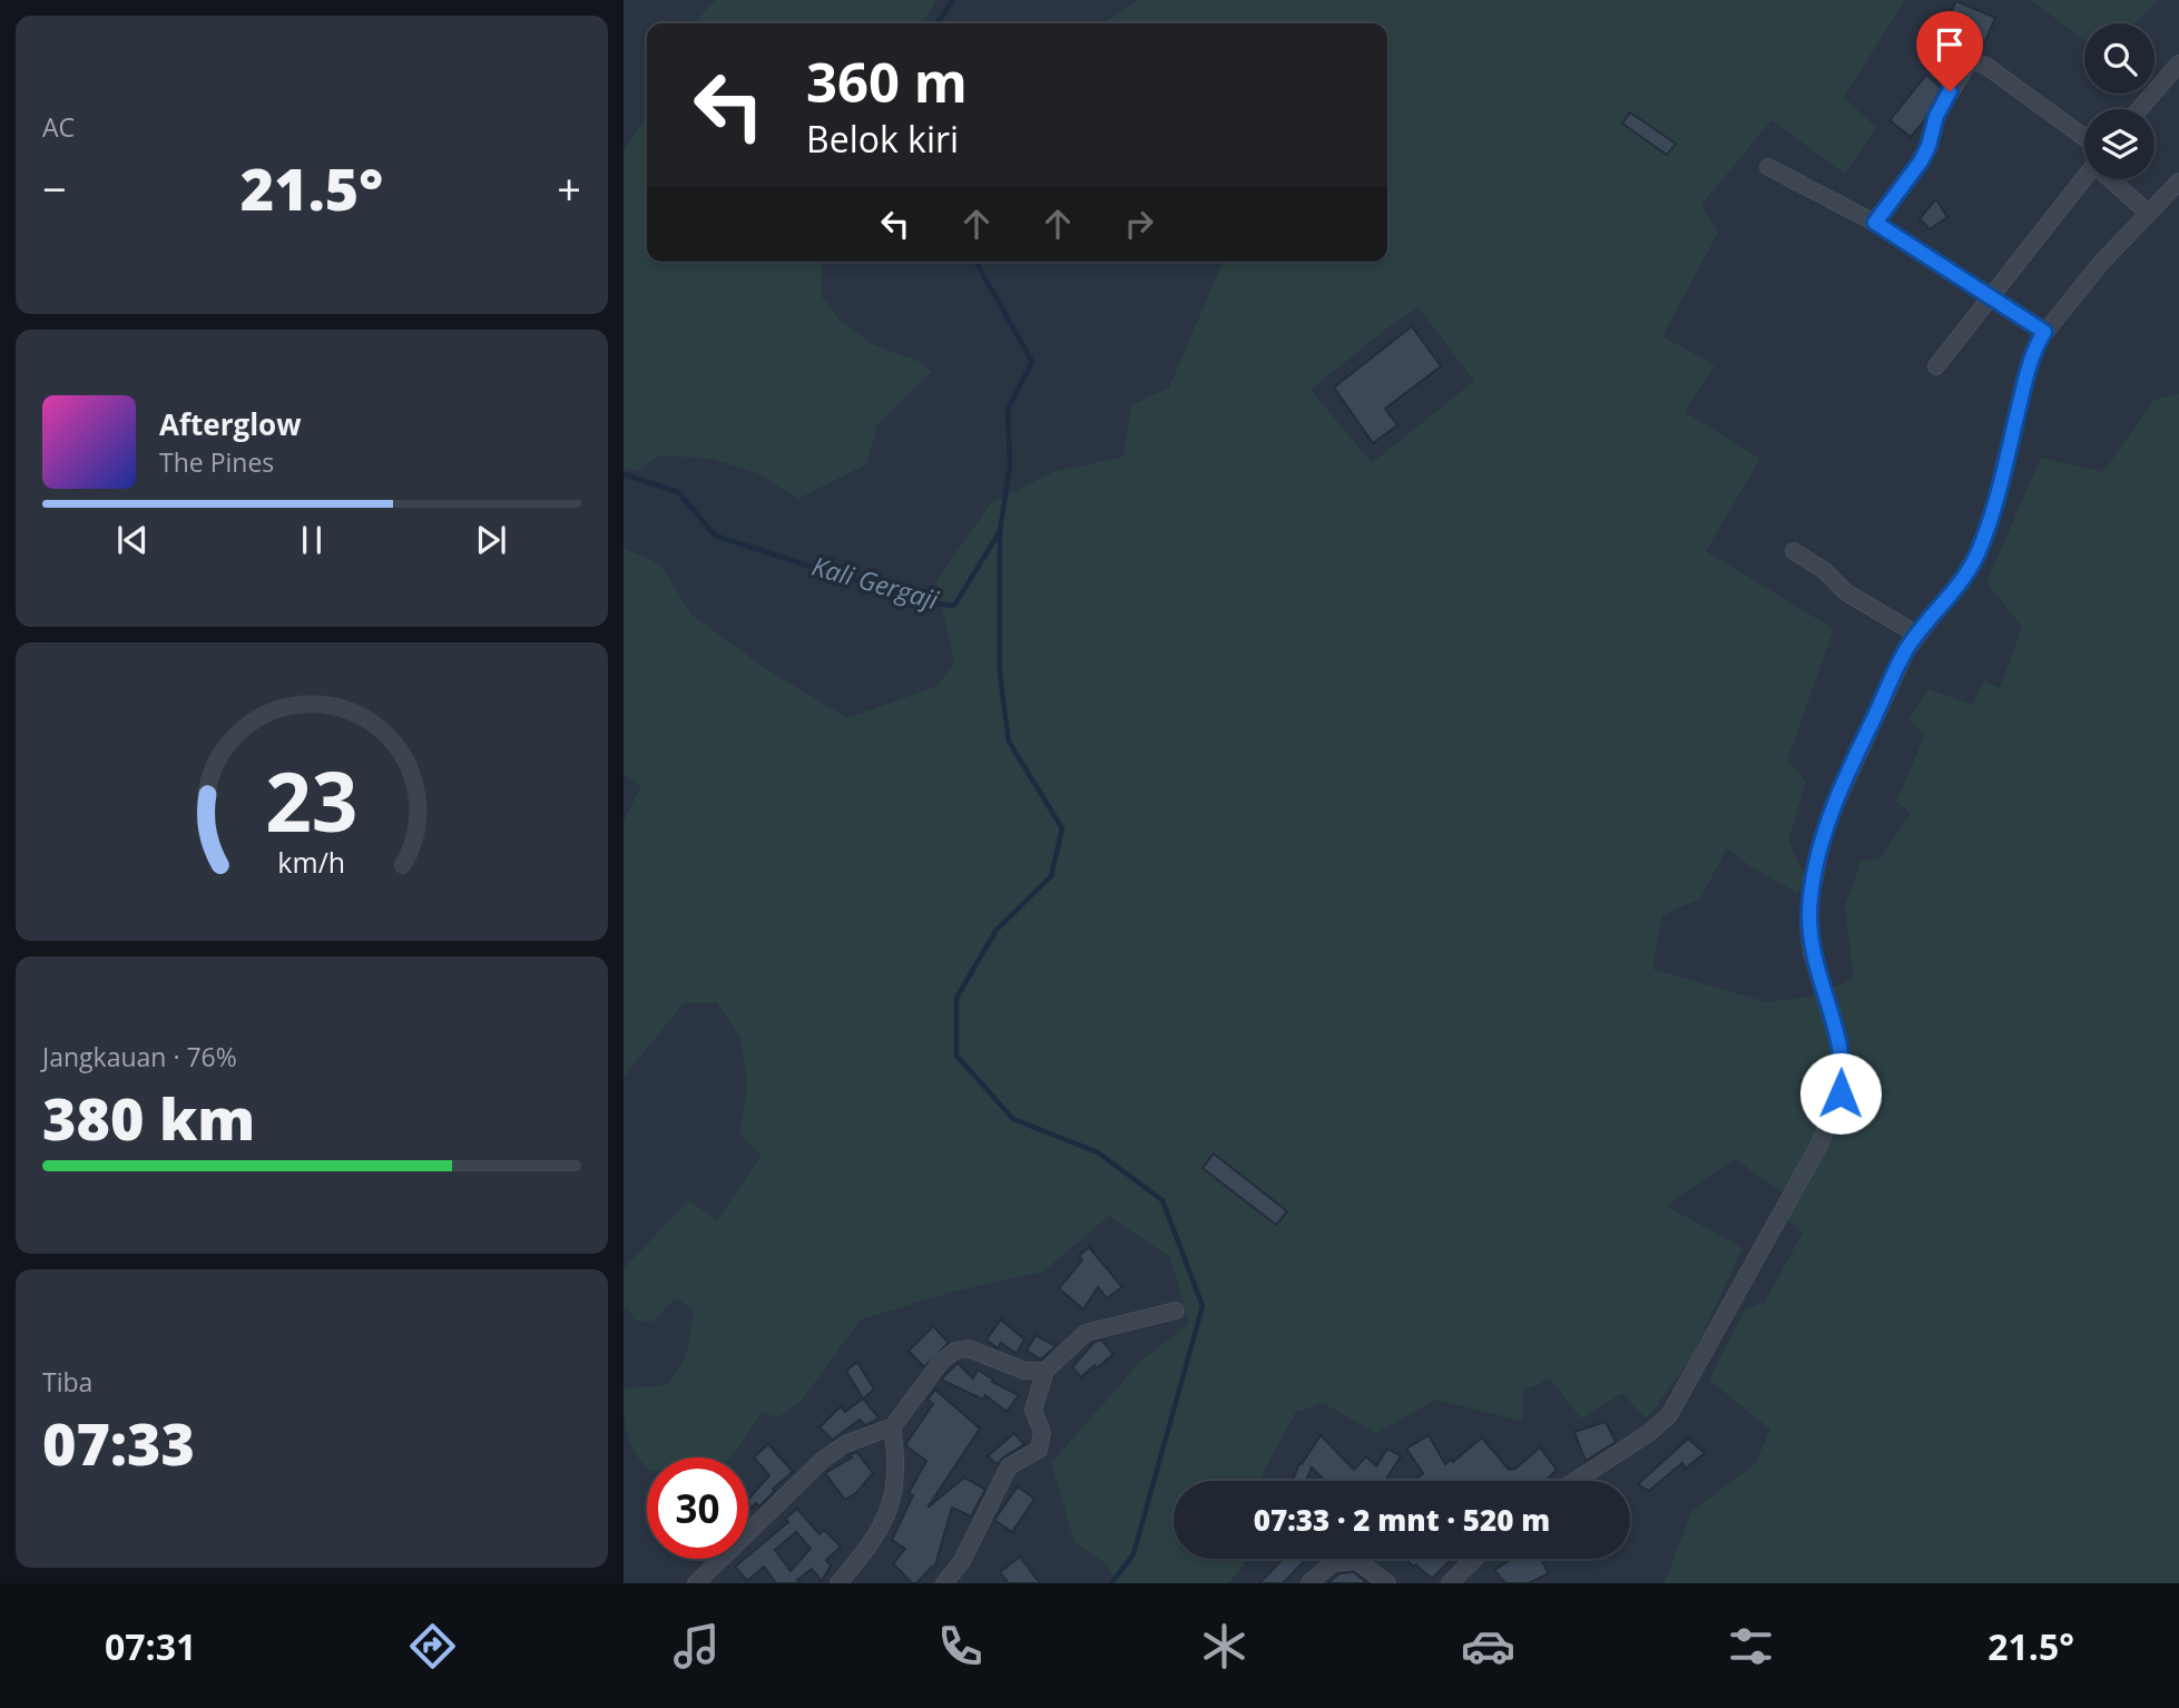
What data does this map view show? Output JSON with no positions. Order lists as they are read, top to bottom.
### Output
{
  "water": ["Kali Gergaji"],
  "page": {
    "tile": [
      "AC",
      ["Jangkauan · 76%", "380 km"],
      ["Tiba", "07:33"]
    ],
    "turn": ["360 m", "Belok kiri"],
    "heat": ["−", "21.5°", "+"],
    "song": ["Afterglow", "The Pines"],
    "limit": "30",
    "trip": "07:33 · 2 mnt · 520 m",
    "tabs": ["07:31", "21.5°"],
    "gauge": ["23", "km/h"]
  }
}
